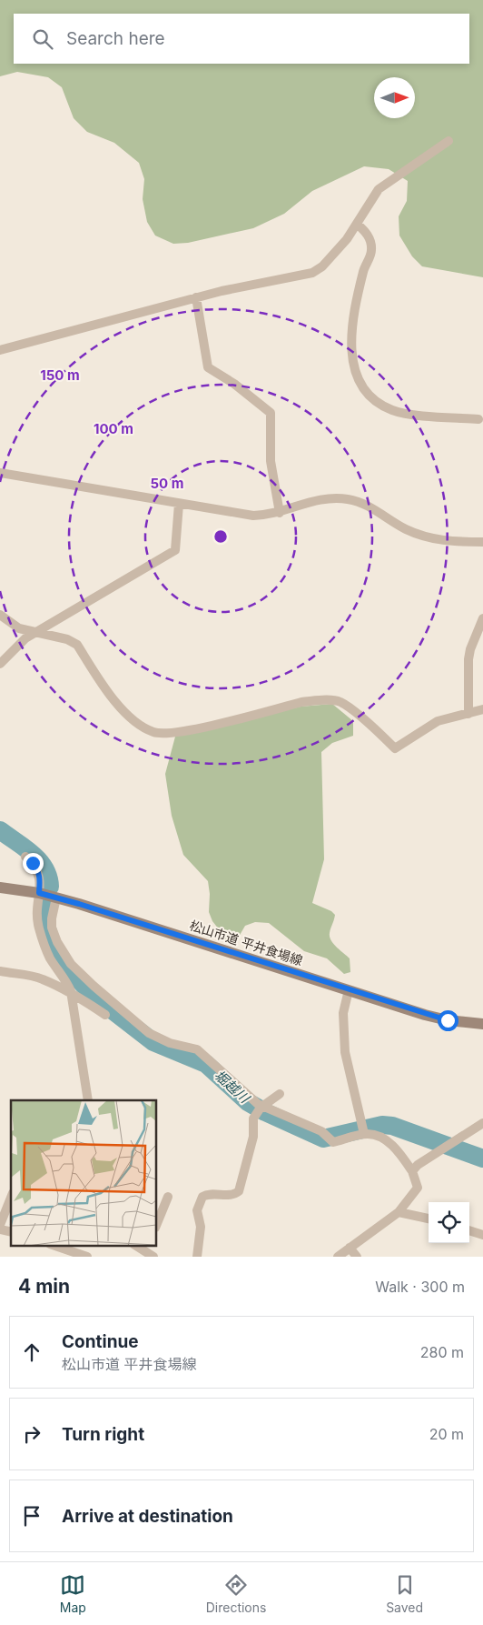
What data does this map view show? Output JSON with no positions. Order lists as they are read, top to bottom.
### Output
{
  "streets": {
    "street": ["松山市道 平井食場線"]
  },
  "water": ["堀越川"],
  "north": "right",
  "page": {
    "search": "Search here",
    "heading": ["4 min", "Walk · 300 m"],
    "list": [
      ["Continue", "松山市道 平井食場線", "280 m"],
      ["Turn right", "20 m"],
      "Arrive at destination"
    ],
    "nav": ["Map", "Directions", "Saved"]
  },
  "rings": ["150 m", "100 m", "50 m"]
}
